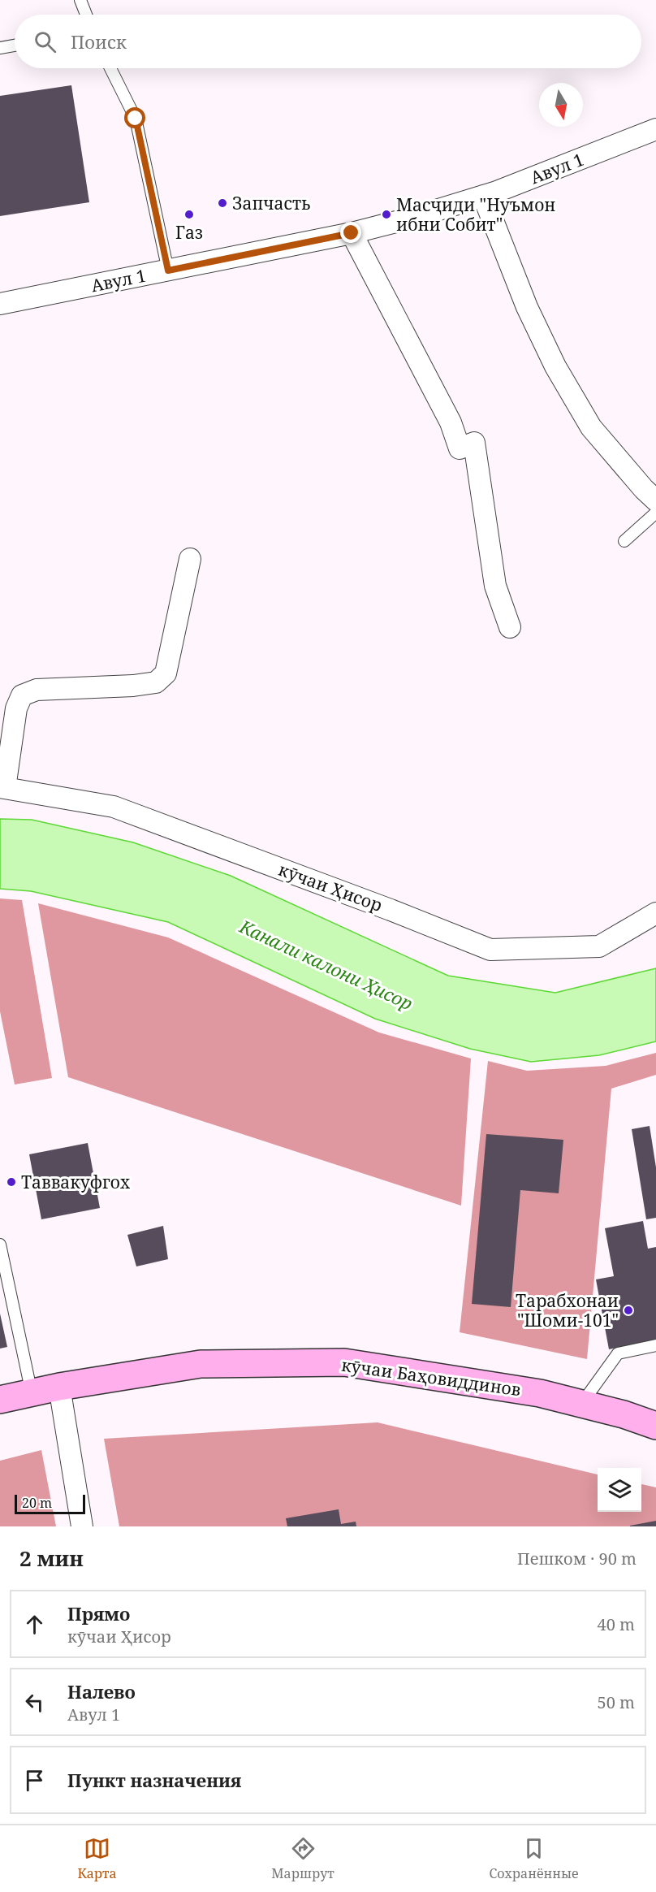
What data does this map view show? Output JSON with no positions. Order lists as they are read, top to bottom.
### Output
{
  "streets": {
    "street": ["Авул 1", "кӯчаи Ҳисор", "кӯчаи Баҳовиддинов"]
  },
  "water": ["Канали калони Ҳисор"],
  "places": [
    "Запчасть",
    "Газ",
    "Масҷиди \"Нуъмон ибни Собит\"",
    "Таввакуфгох",
    "Тарабхонаи \"Шоми-101\""
  ],
  "scale_bar": "20 m",
  "north": "bottom",
  "page": {
    "search": "Поиск",
    "scale": "20 m",
    "heading": ["2 мин", "Пешком · 90 m"],
    "list": [
      ["Прямо", "кӯчаи Ҳисор", "40 m"],
      ["Налево", "Авул 1", "50 m"],
      "Пункт назначения"
    ],
    "nav": ["Карта", "Маршрут", "Сохранённые"]
  }
}
